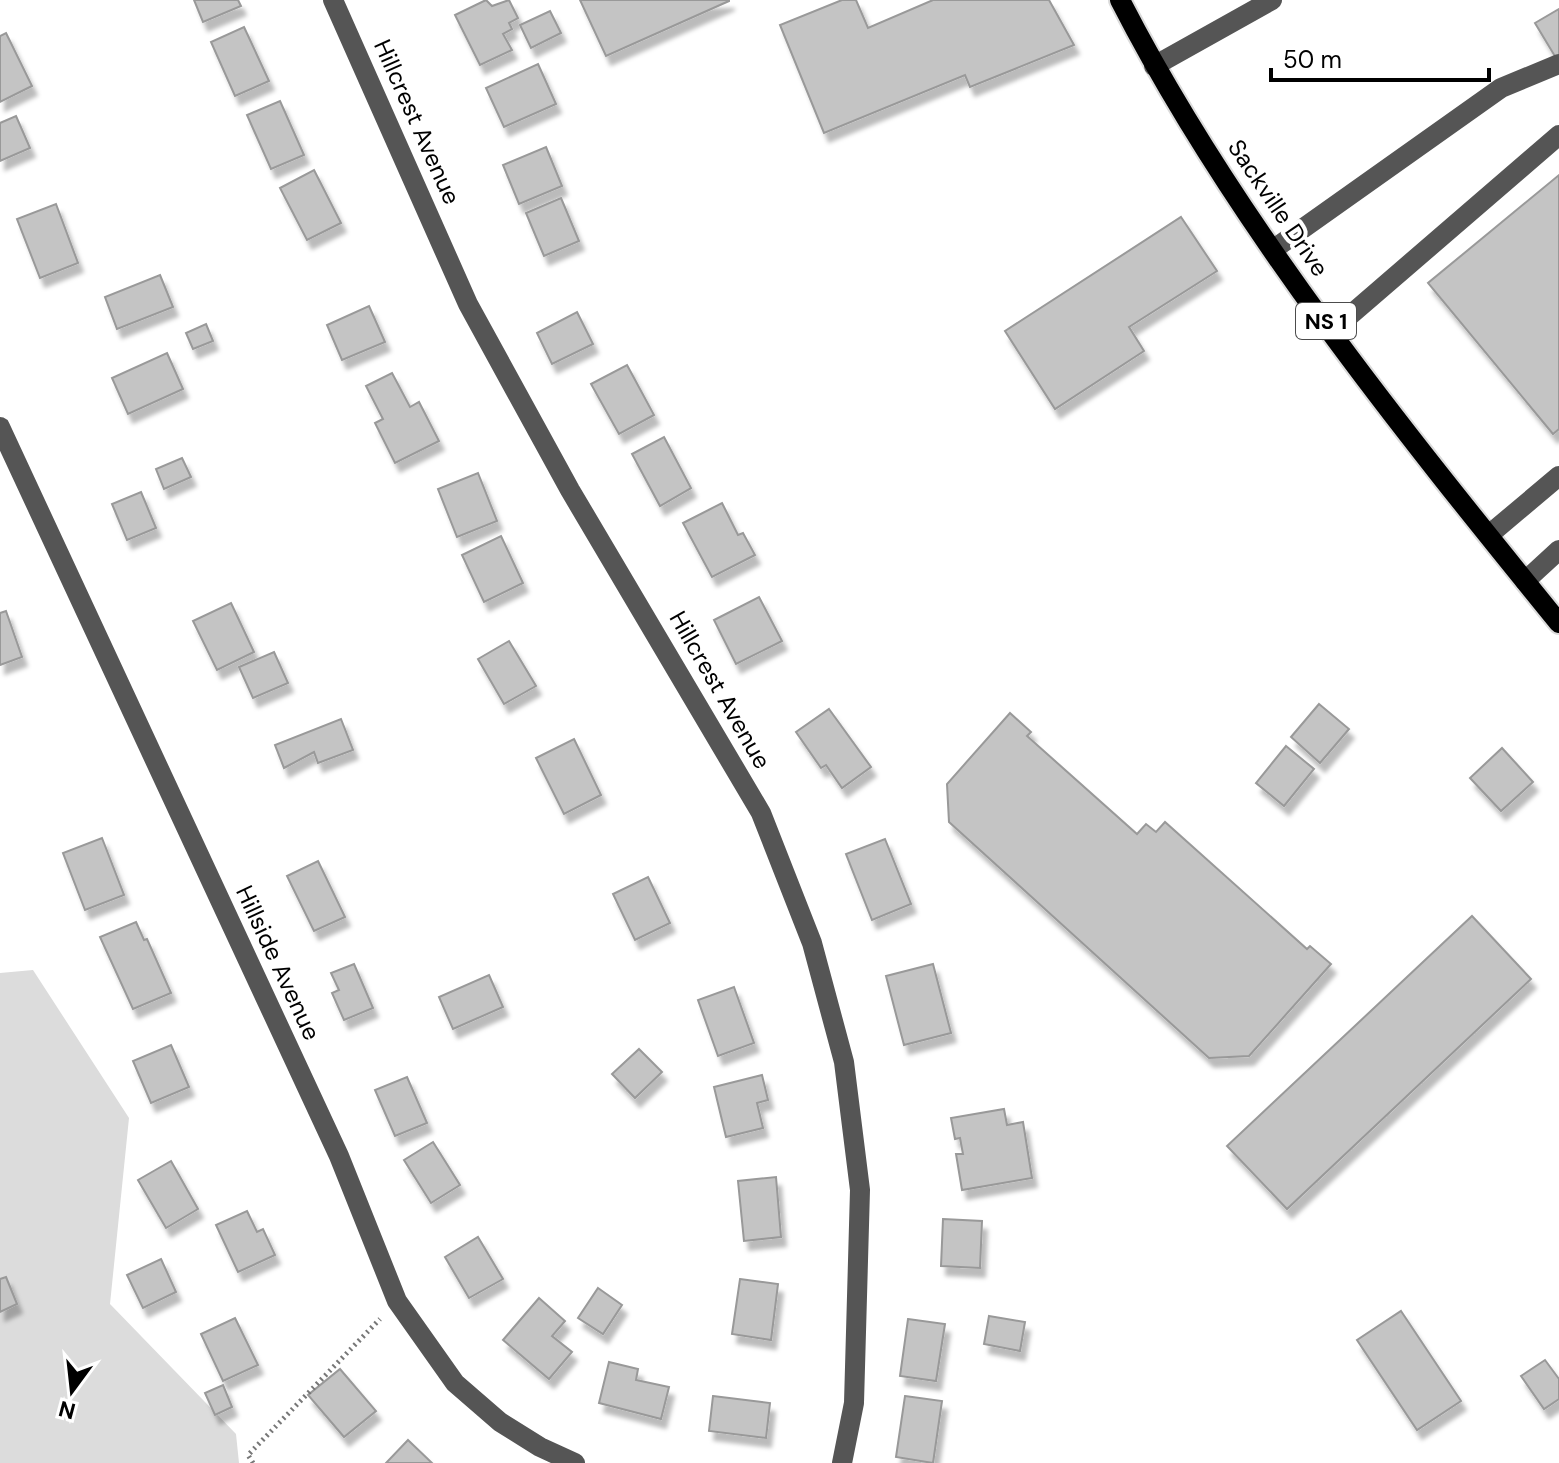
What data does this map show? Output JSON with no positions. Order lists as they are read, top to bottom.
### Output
{
  "streets": {
    "main road": ["Sackville Drive", "NS 1"],
    "street": ["Hillcrest Avenue", "Hillside Avenue"]
  },
  "scale_bar": "50 m",
  "north": "bottom"
}
